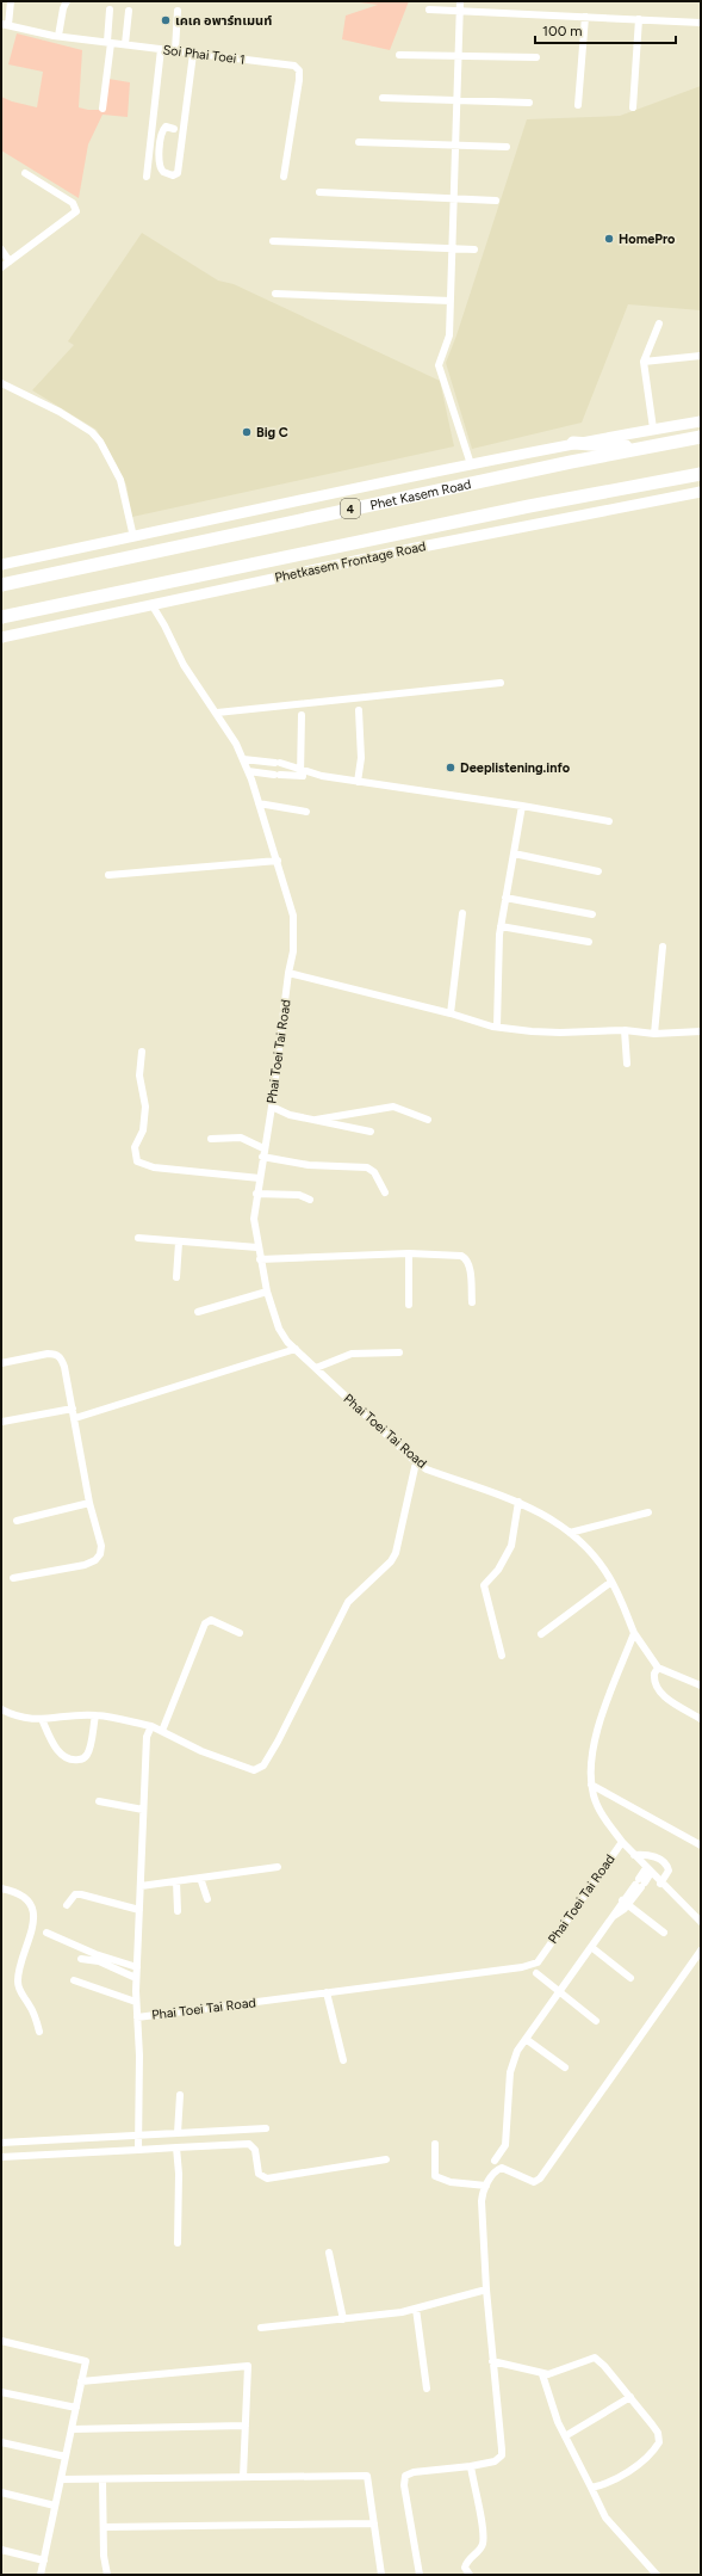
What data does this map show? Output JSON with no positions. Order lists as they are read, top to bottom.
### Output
{
  "streets": {
    "highway": ["Phet Kasem Road", "4"],
    "main road": ["Phetkasem Frontage Road"],
    "street": ["Soi Phai Toei 1", "Phai Toei Tai Road"]
  },
  "crossings": [
    ["Phetkasem Frontage Road", "Phai Toei Tai Road"]
  ],
  "places": [
    "เคเค อพาร์ทเมนท์",
    "HomePro",
    "Big C",
    "Deeplistening.info"
  ],
  "scale_bar": "100 m"
}
